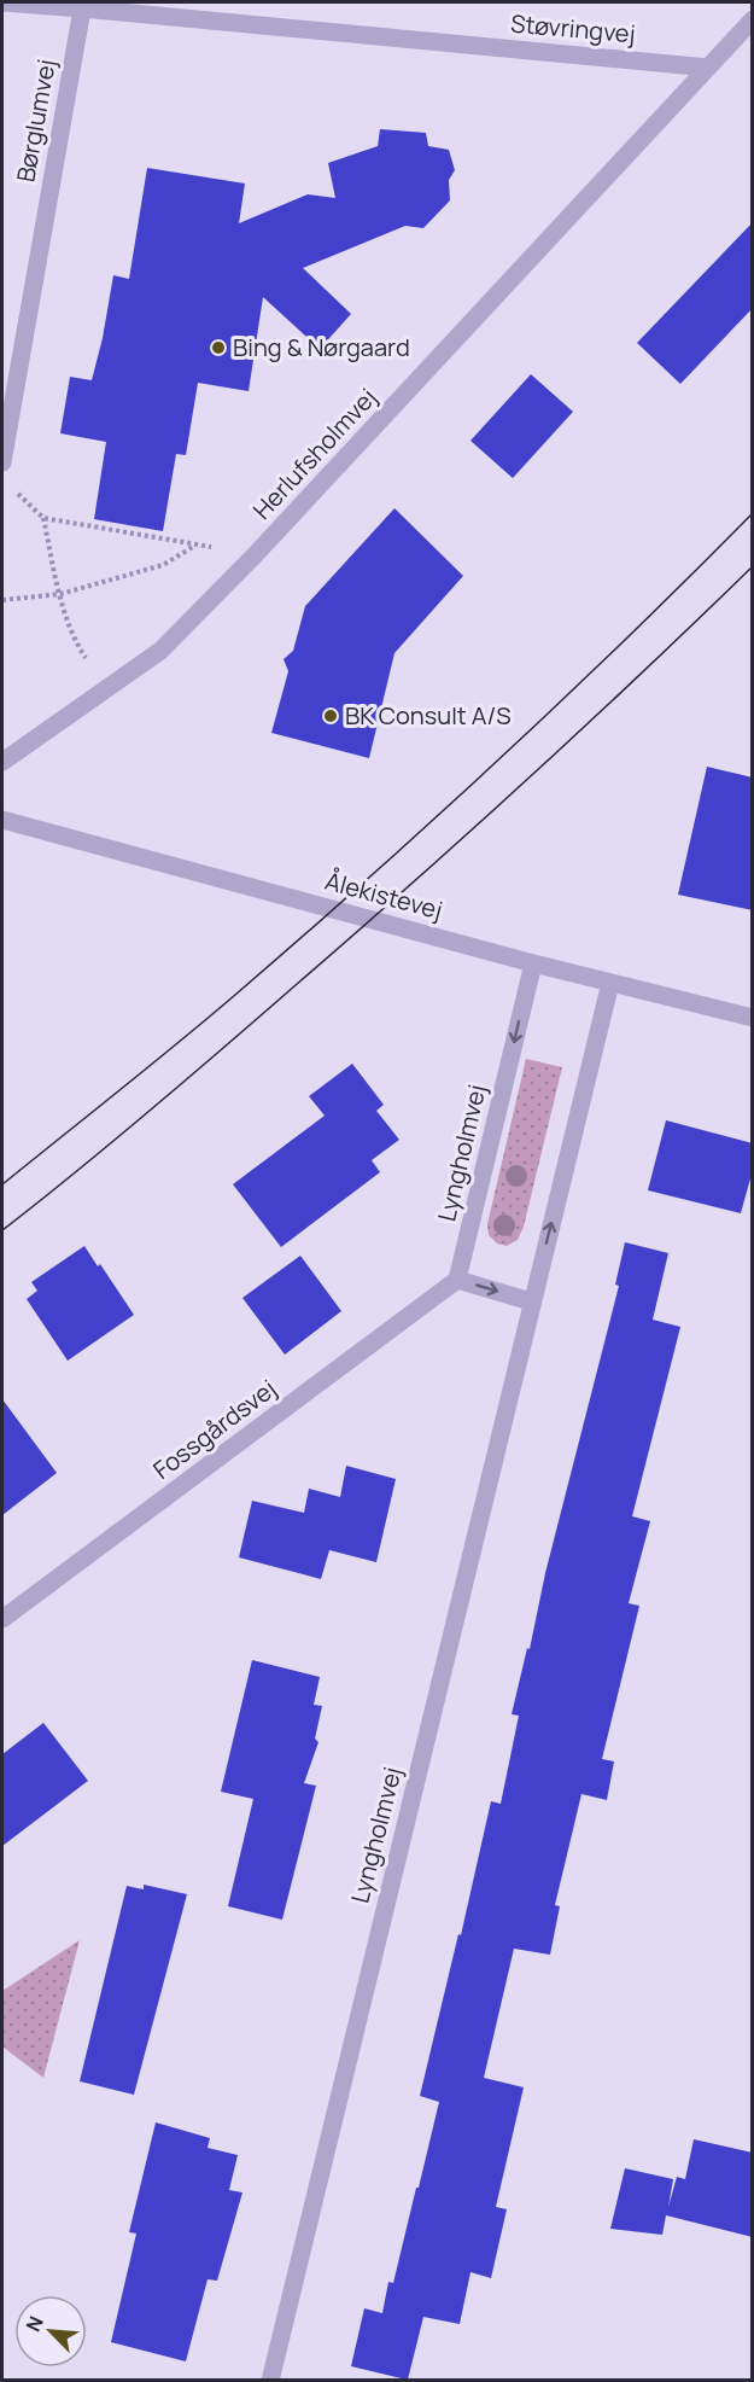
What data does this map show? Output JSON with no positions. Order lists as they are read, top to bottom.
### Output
{
  "streets": {
    "street": [
      "Støvringvej",
      "Børglumvej",
      "Herlufsholmvej",
      "Ålekistevej",
      "Lyngholmvej",
      "Fossgårdsvej"
    ]
  },
  "crossings": [
    ["Støvringvej", "Børglumvej"],
    ["Støvringvej", "Herlufsholmvej"],
    ["Ålekistevej", "Lyngholmvej"],
    ["Lyngholmvej", "Fossgårdsvej"]
  ],
  "places": ["Bing & Nørgaard", "BK Consult A/S"],
  "north": "top left"
}
